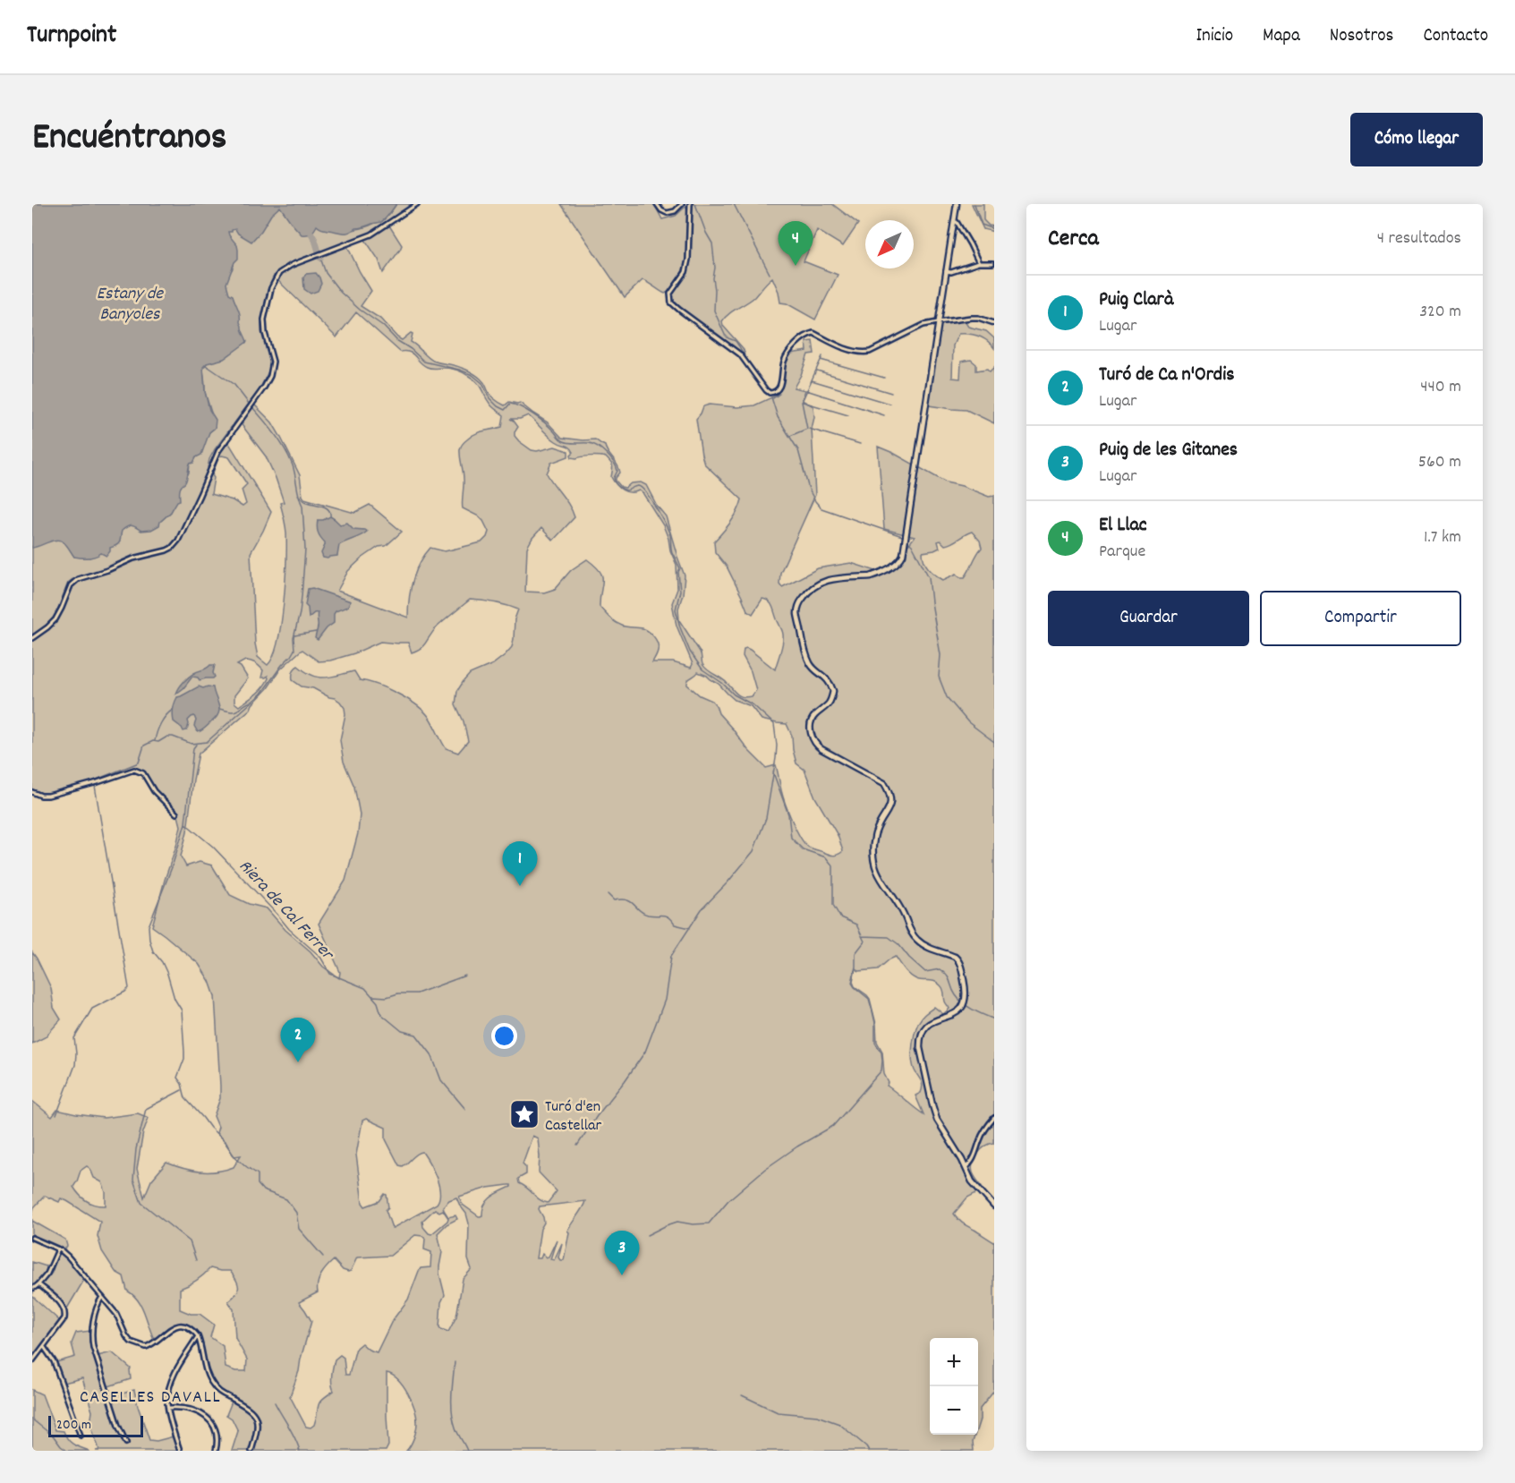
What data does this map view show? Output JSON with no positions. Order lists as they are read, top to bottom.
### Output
{
  "districts": ["CASELLES DAVALL"],
  "water": ["Estany de Banyoles", "Riera de Cal Ferrer"],
  "places": {
    "place": ["Turó d'en Castellar"]
  },
  "scale_bar": "200 m",
  "north": "bottom left",
  "page": {
    "header": "Turnpoint",
    "nav": [
      "Inicio",
      "Mapa",
      "Nosotros",
      "Contacto"
    ],
    "title": "Encuéntranos",
    "buttons": [
      "Cómo llegar",
      ["Guardar", "Compartir"]
    ],
    "heading": ["Cerca", "4 resultados"],
    "pins": [
      "4",
      "1",
      "2",
      "3"
    ],
    "list": [
      {
        "mark": "1",
        "name": "Puig Clarà",
        "note": "Lugar",
        "value": "320 m"
      },
      {
        "mark": "2",
        "name": "Turó de Ca n'Ordis",
        "note": "Lugar",
        "value": "440 m"
      },
      {
        "mark": "3",
        "name": "Puig de les Gitanes",
        "note": "Lugar",
        "value": "560 m"
      },
      {
        "mark": "4",
        "name": "El Llac",
        "note": "Parque",
        "value": "1.7 km"
      }
    ],
    "map_buttons": ["+", "−"],
    "scale": "200 m"
  }
}
